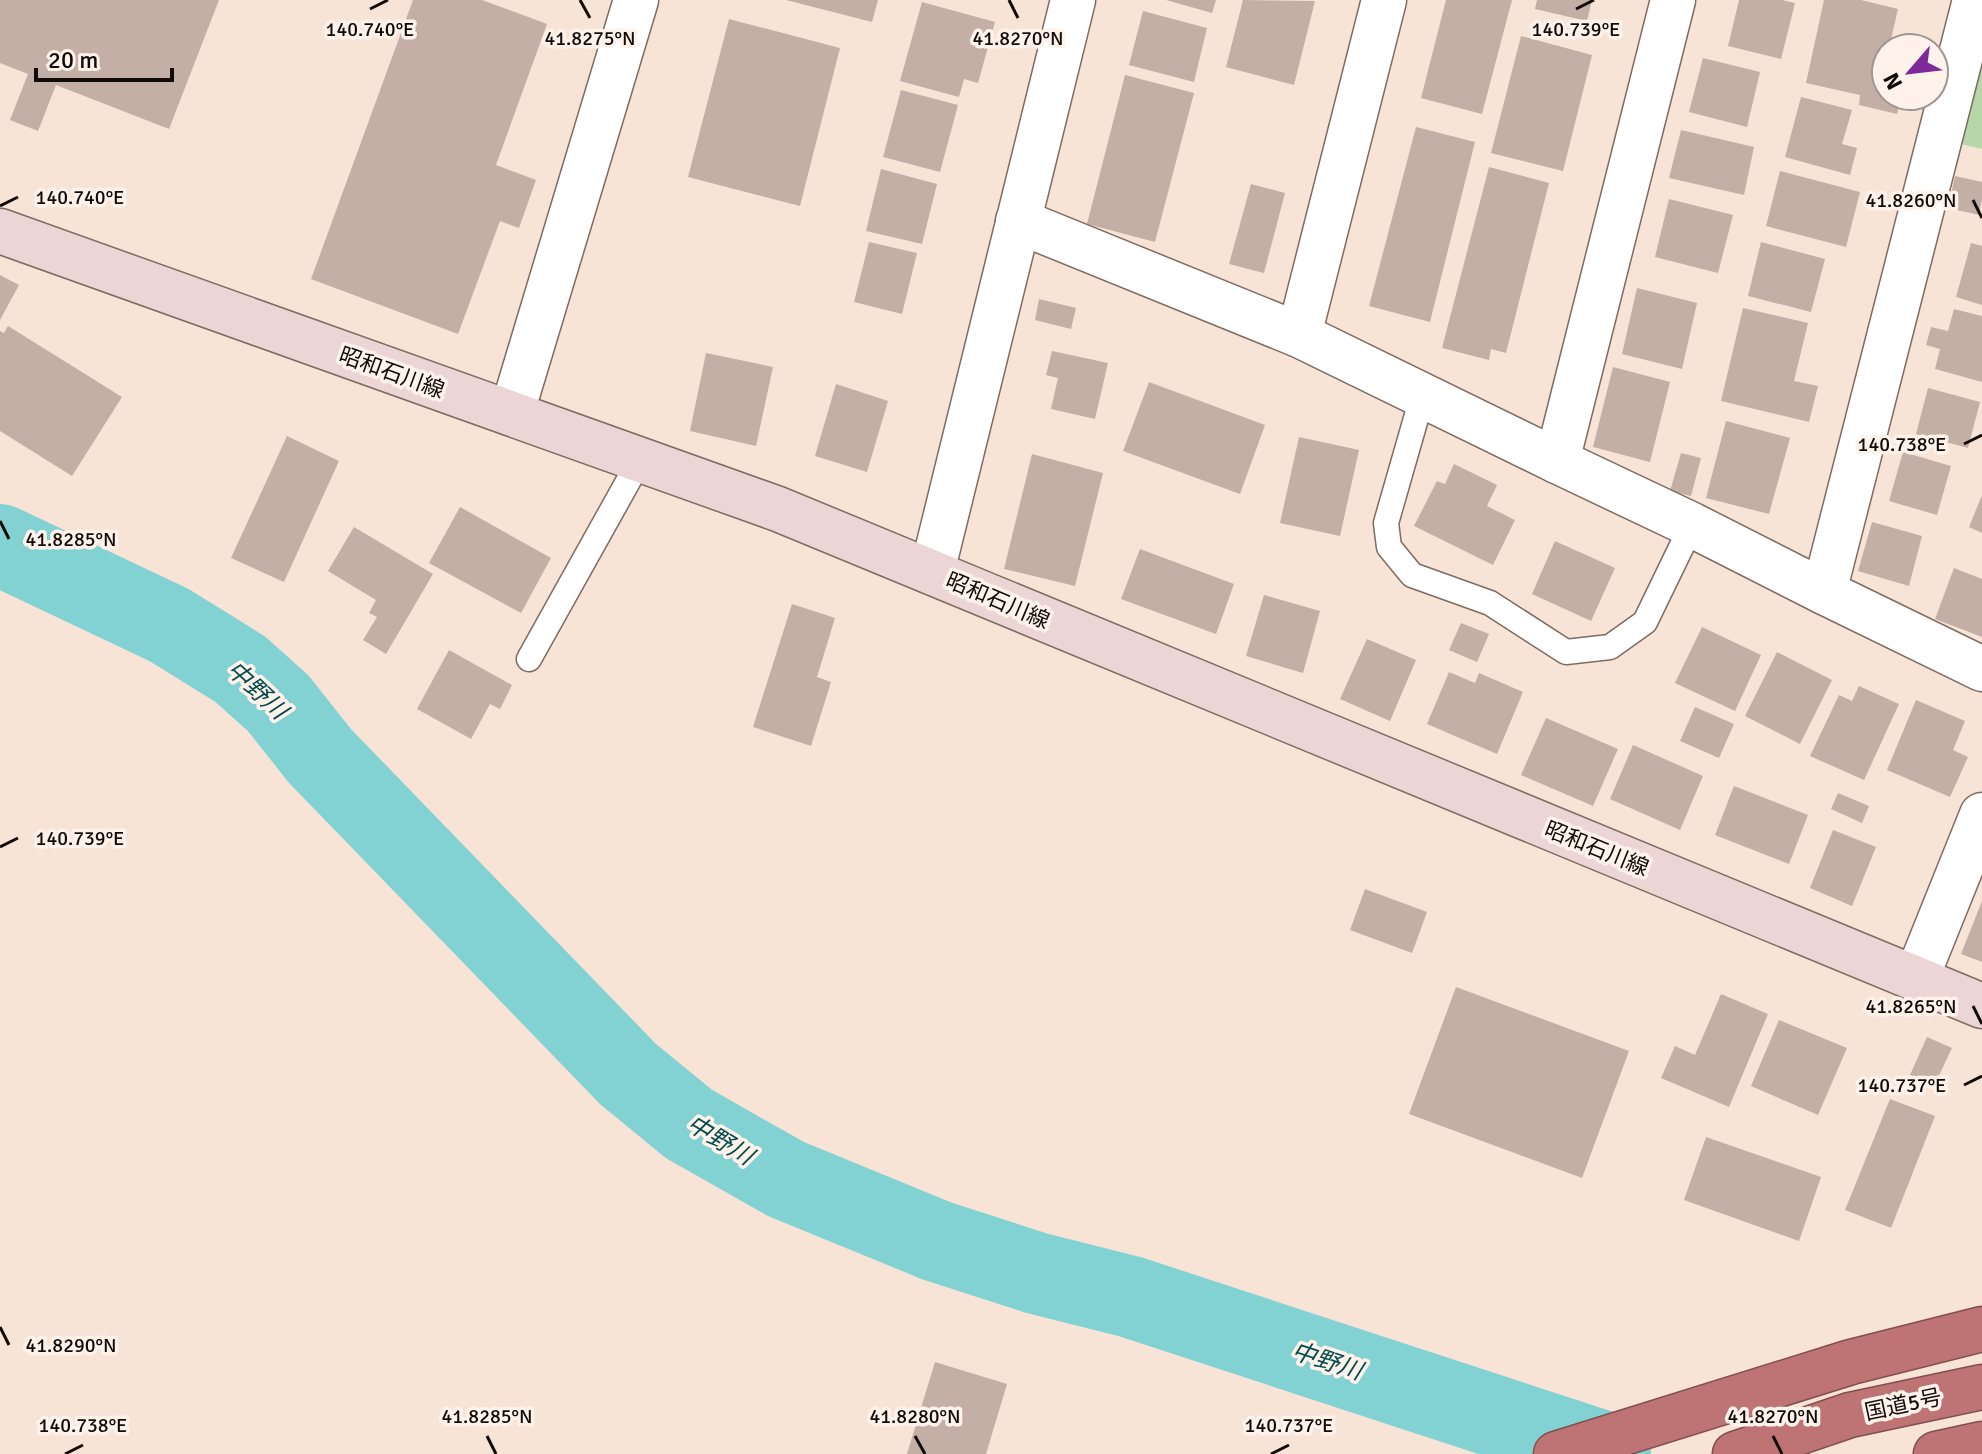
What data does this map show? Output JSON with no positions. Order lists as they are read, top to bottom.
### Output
{
  "streets": {
    "highway": ["国道5号"],
    "street": ["昭和石川線"]
  },
  "water": ["中野川"],
  "scale_bar": "20 m",
  "north": "bottom left",
  "coordinates": [
    "140.740°E",
    "140.739°E",
    "41.8275°N",
    "41.8270°N",
    "41.8260°N",
    "140.738°E",
    "41.8285°N",
    "41.8265°N",
    "140.737°E",
    "41.8290°N",
    "41.8280°N"
  ]
}
